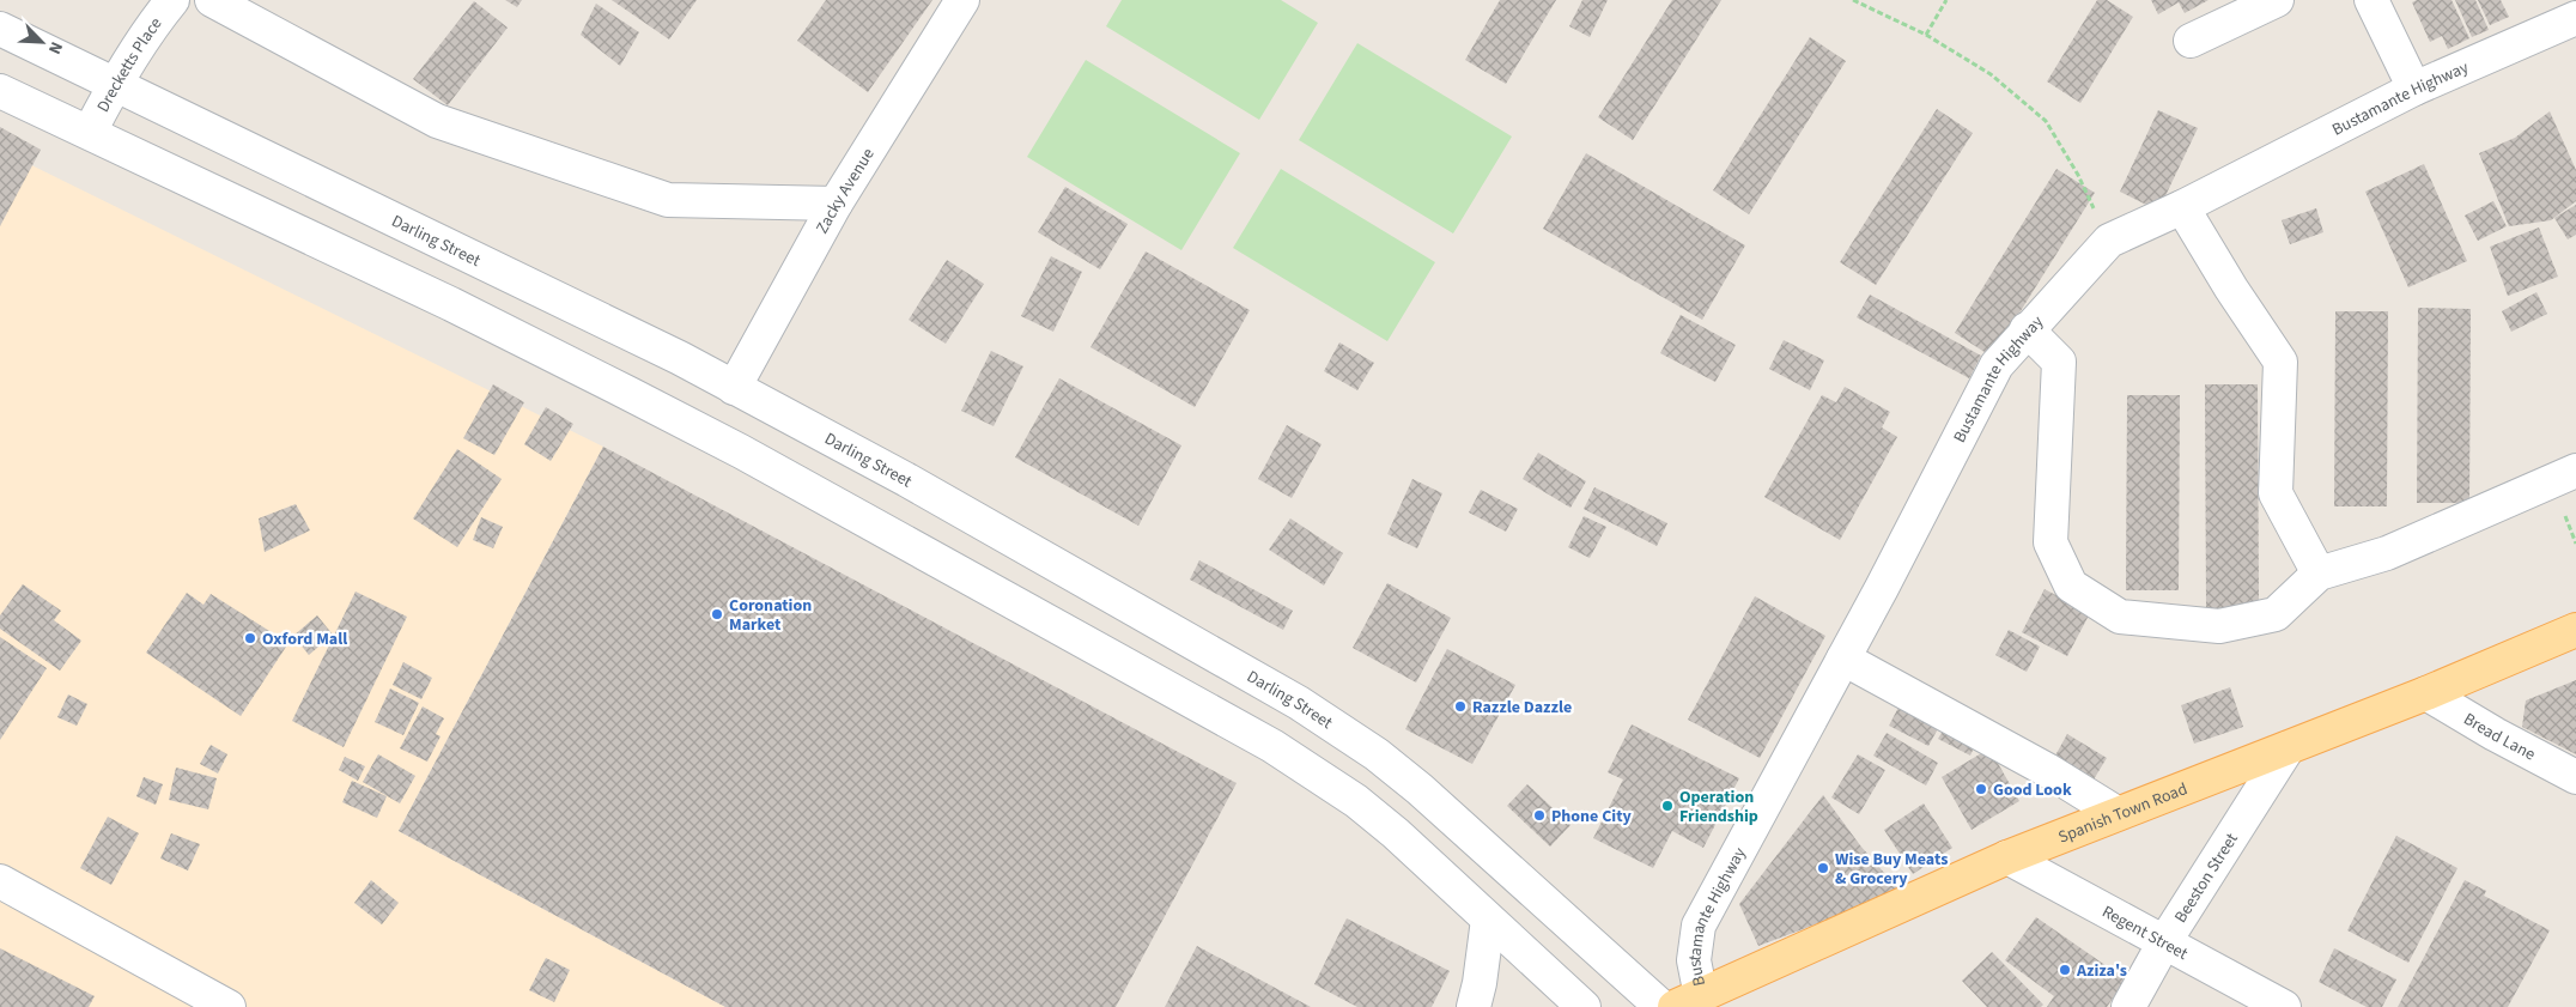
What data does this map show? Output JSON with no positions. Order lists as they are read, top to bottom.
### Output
{
  "streets": {
    "main road": ["Spanish Town Road"],
    "street": [
      "Drecketts Place",
      "Bustamante Highway",
      "Zacky Avenue",
      "Darling Street",
      "Bread Lane",
      "Beeston Street",
      "Regent Street"
    ]
  },
  "crossings": [
    ["Drecketts Place", "Darling Street"],
    ["Bustamante Highway", "Spanish Town Road"],
    ["Zacky Avenue", "Darling Street"],
    ["Bread Lane", "Spanish Town Road"],
    ["Spanish Town Road", "Beeston Street"],
    ["Spanish Town Road", "Regent Street"],
    ["Beeston Street", "Regent Street"]
  ],
  "places": [
    "Coronation Market",
    "Oxford Mall",
    "Razzle Dazzle",
    "Good Look",
    "Operation Friendship",
    "Phone City",
    "Wise Buy Meats & Grocery",
    "Aziza's"
  ],
  "north": "bottom right"
}
